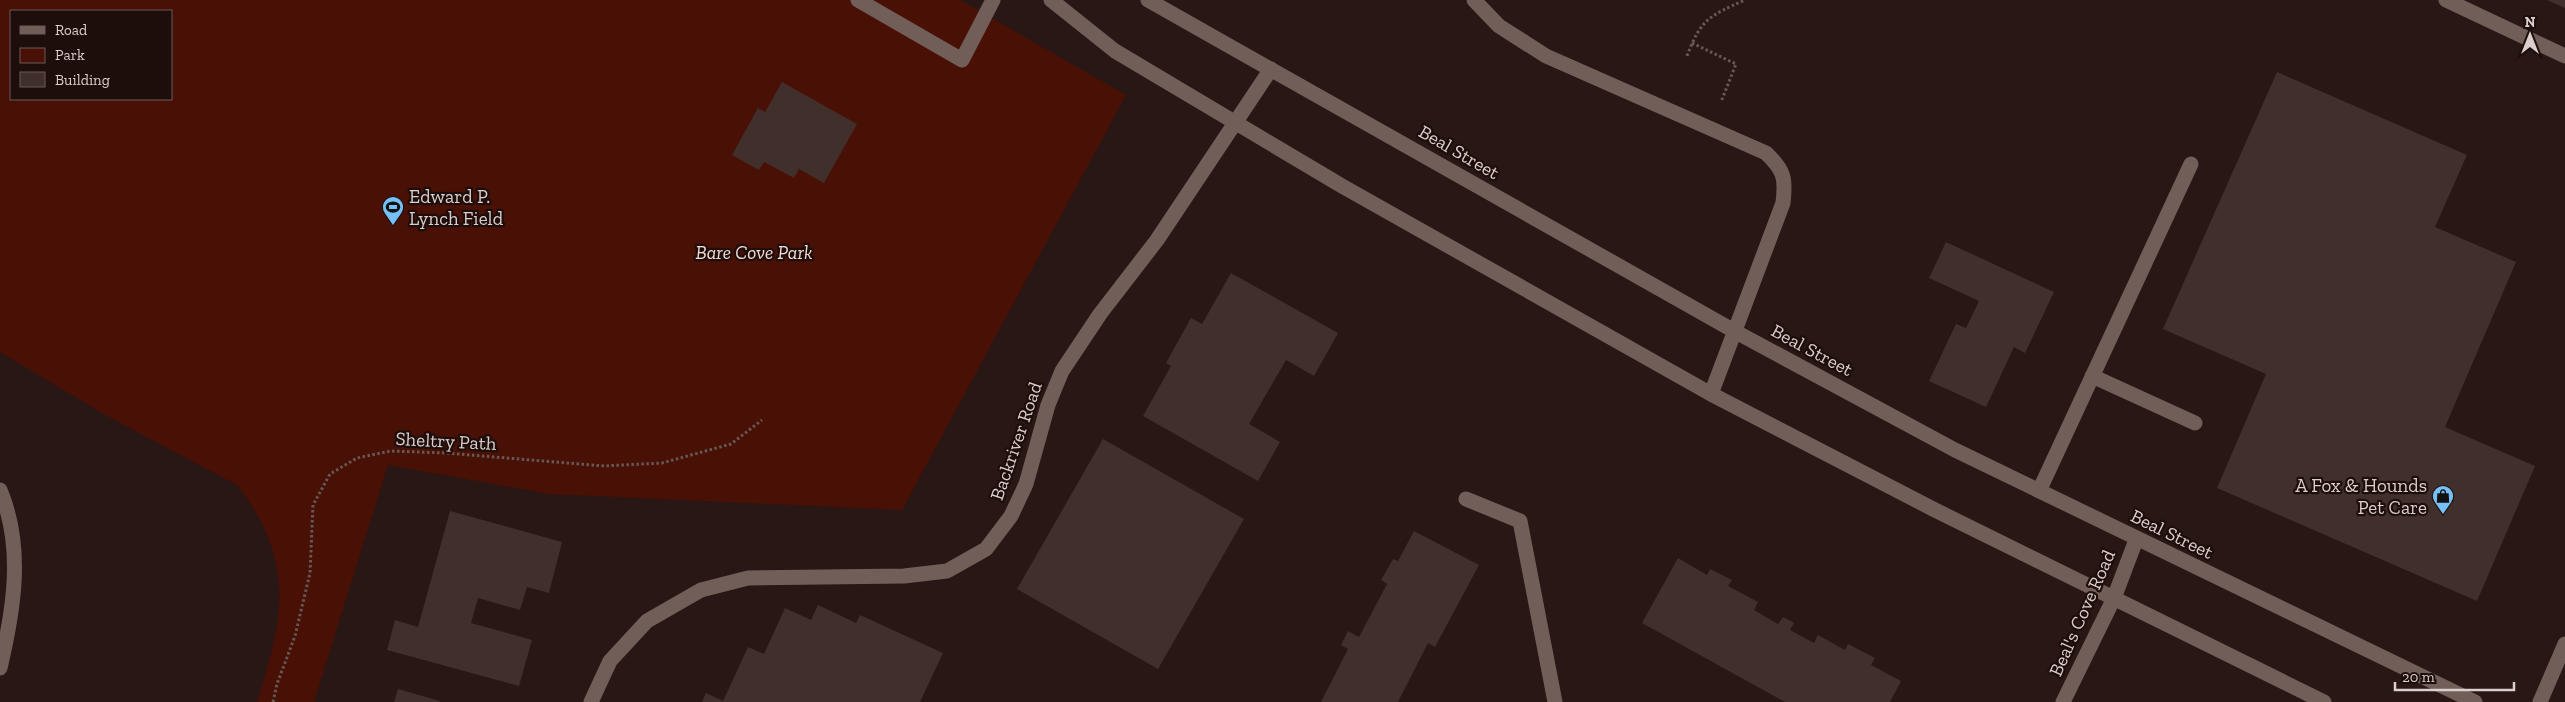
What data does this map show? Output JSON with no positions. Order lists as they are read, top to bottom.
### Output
{
  "streets": {
    "street": ["Beal Street", "Backriver Road", "Beal's Cove Road"],
    "path": ["Sheltry Path"]
  },
  "crossings": [
    ["Beal Street", "Backriver Road"],
    ["Beal Street", "Beal's Cove Road"]
  ],
  "parks": ["Bare Cove Park"],
  "places": {
    "sports": ["Edward P. Lynch Field"],
    "shop": ["A Fox & Hounds Pet Care"]
  },
  "legend": ["Road", "Park", "Building"],
  "scale_bar": "20 m",
  "north": "top"
}
